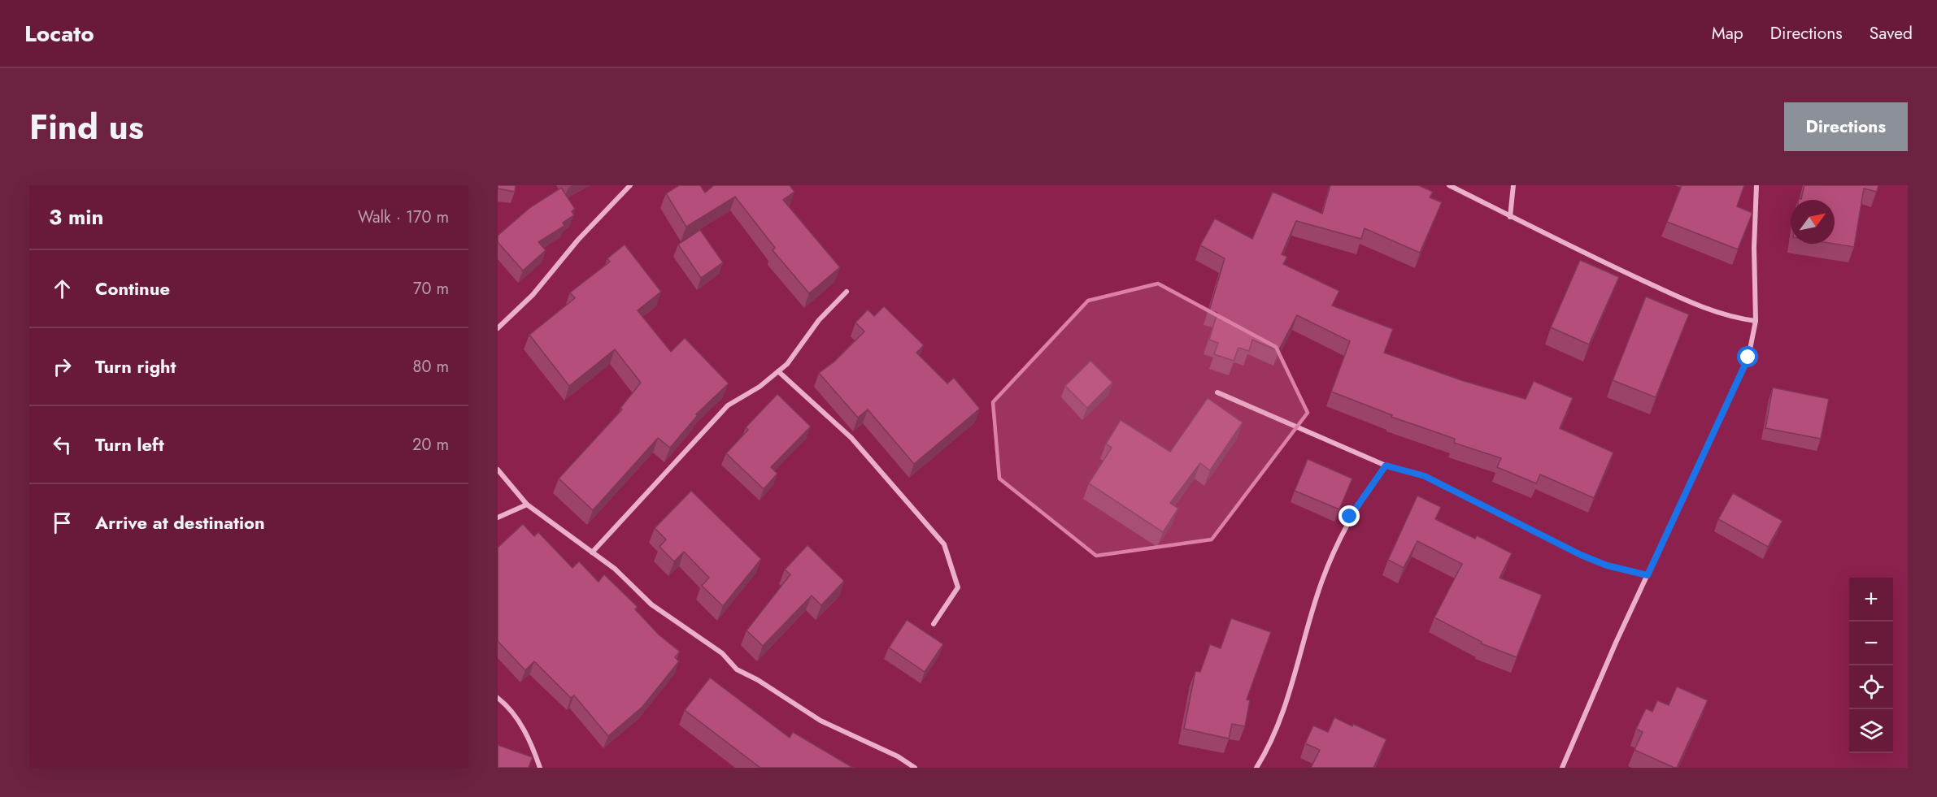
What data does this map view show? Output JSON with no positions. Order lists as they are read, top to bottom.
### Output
{
  "north": "top right",
  "page": {
    "header": "Locato",
    "nav": ["Map", "Directions", "Saved"],
    "title": "Find us",
    "buttons": "Directions",
    "heading": ["3 min", "Walk · 170 m"],
    "list": [
      ["Continue", "70 m"],
      ["Turn right", "80 m"],
      ["Turn left", "20 m"],
      "Arrive at destination"
    ],
    "map_buttons": ["+", "−"]
  }
}
